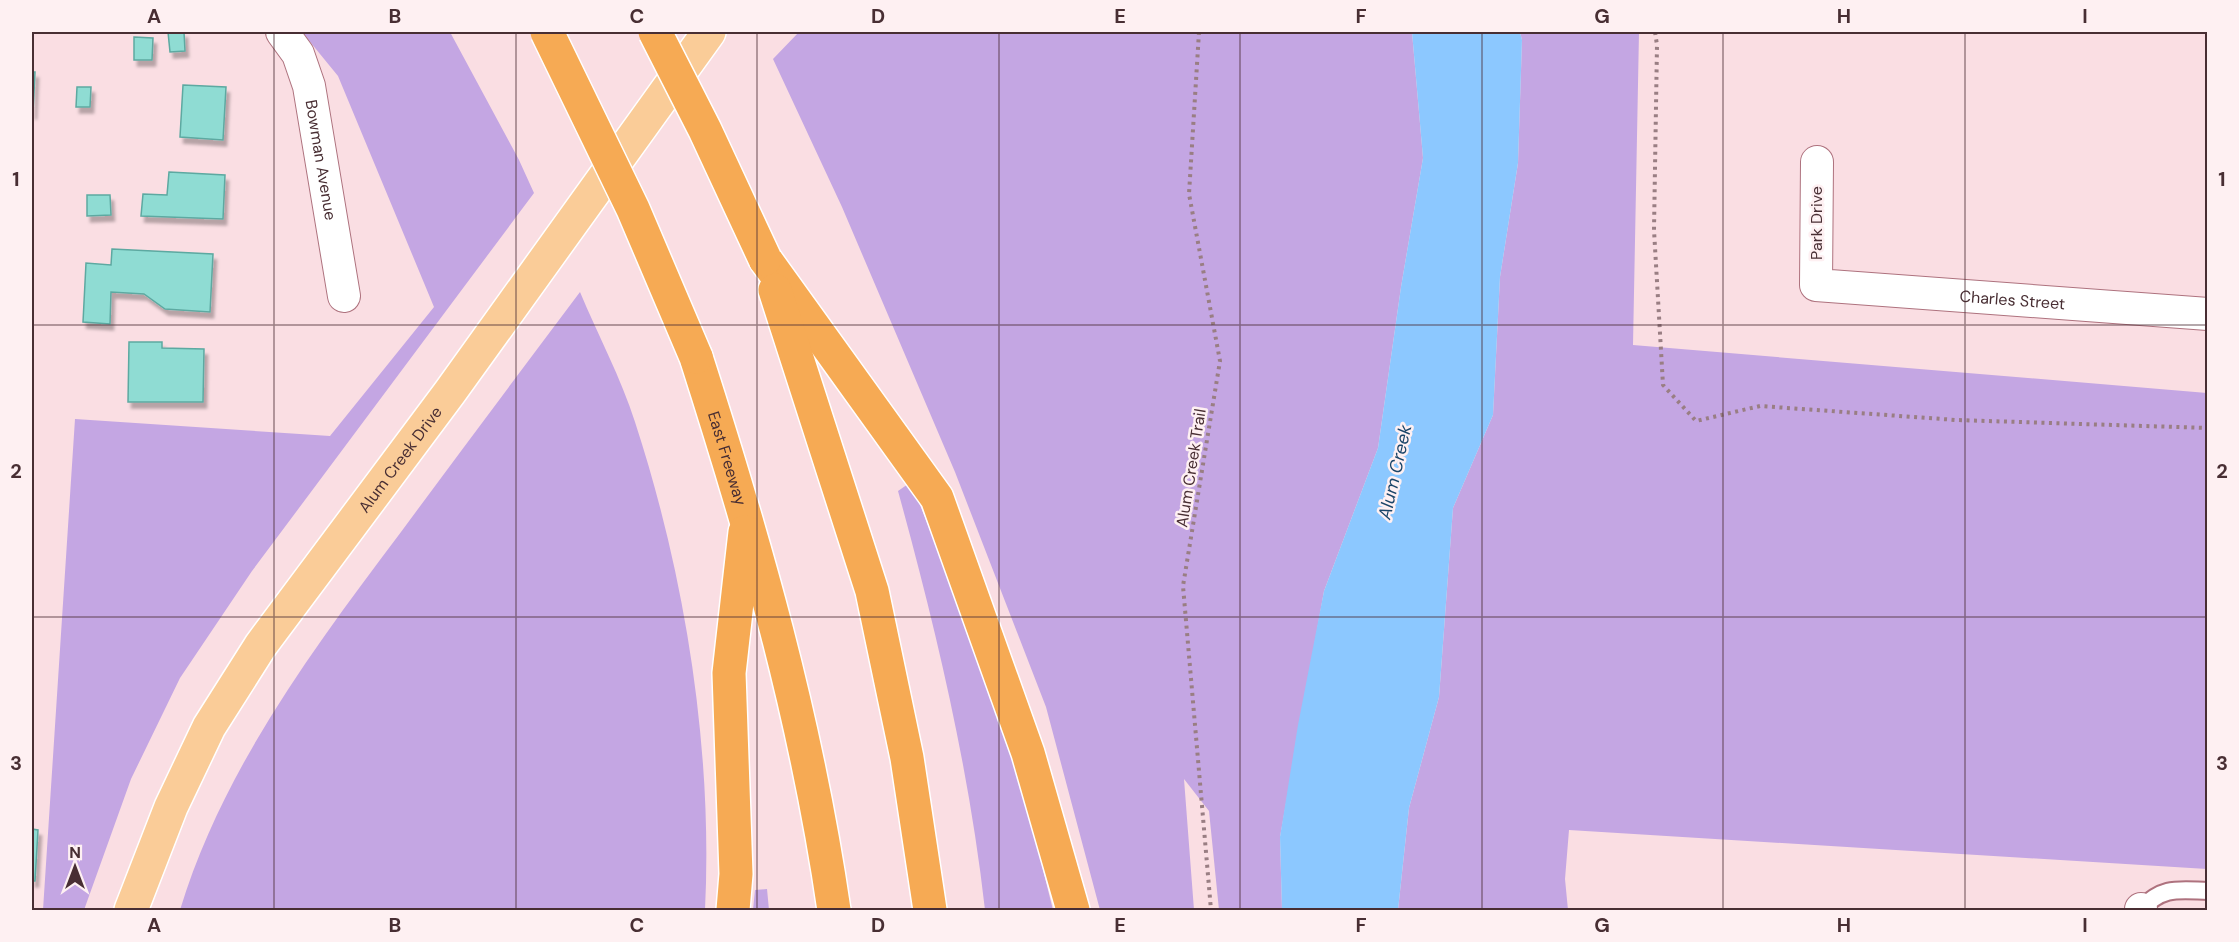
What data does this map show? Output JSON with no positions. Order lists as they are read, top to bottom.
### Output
{
  "streets": {
    "highway": ["East Freeway"],
    "main road": ["Alum Creek Drive"],
    "street": ["Bowman Avenue", "Park Drive", "Charles Street"],
    "path": ["Alum Creek Trail"]
  },
  "crossings": [
    ["Park Drive", "Charles Street"]
  ],
  "water": ["Alum Creek"],
  "north": "top",
  "grid": {
    "columns": [
      "A",
      "B",
      "C",
      "D",
      "E",
      "F",
      "G",
      "H",
      "I"
    ],
    "rows": ["1", "2", "3"]
  }
}
